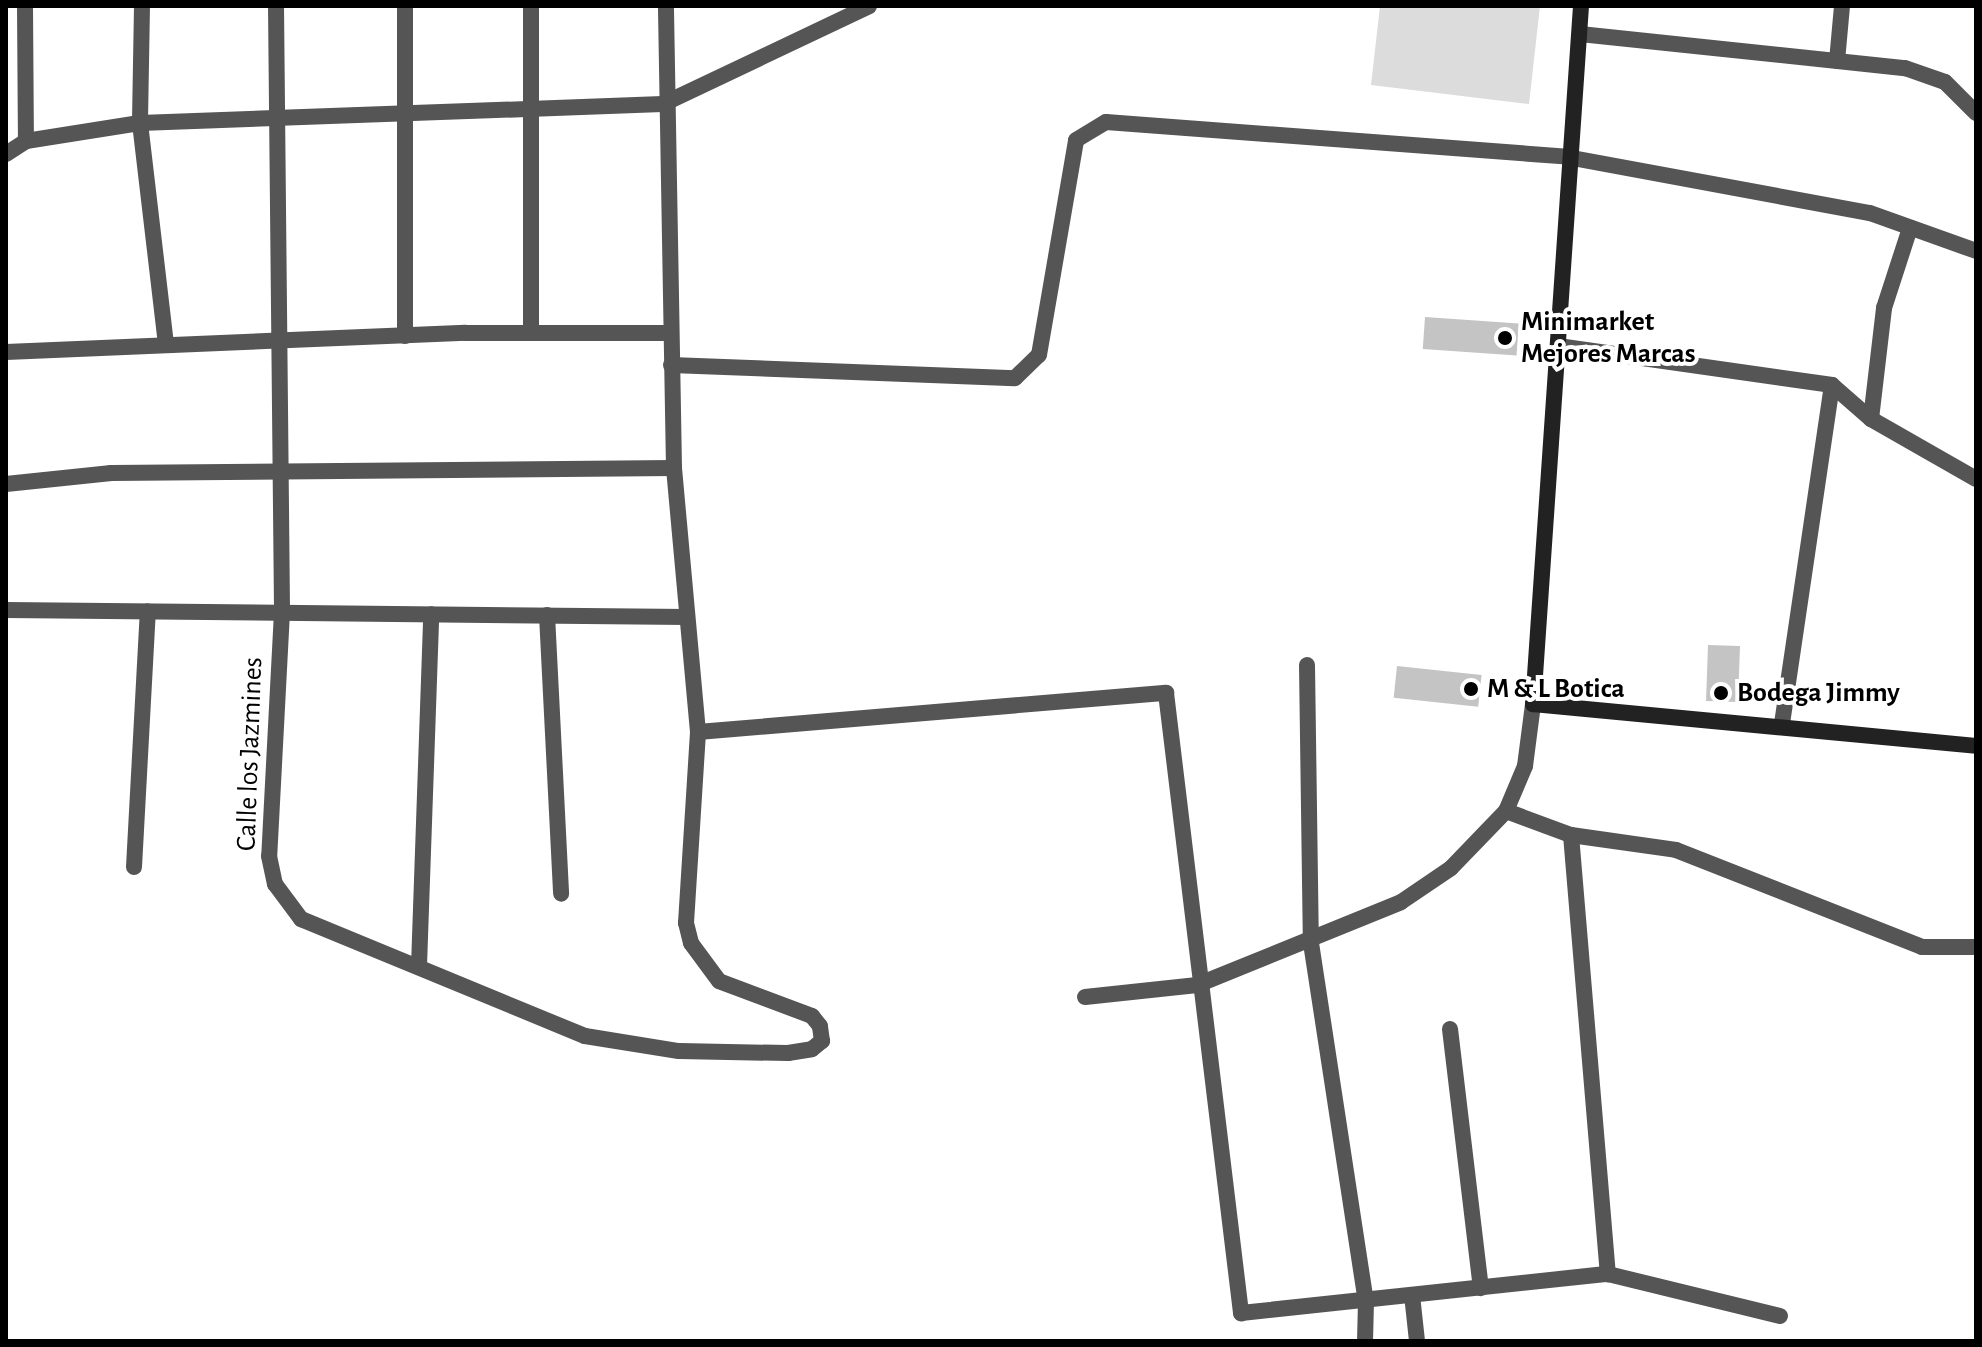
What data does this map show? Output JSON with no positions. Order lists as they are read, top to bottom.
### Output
{
  "streets": {
    "street": ["Calle los Jazmines"]
  },
  "places": ["Minimarket Mejores Marcas", "M & L Botica", "Bodega Jimmy"]
}
